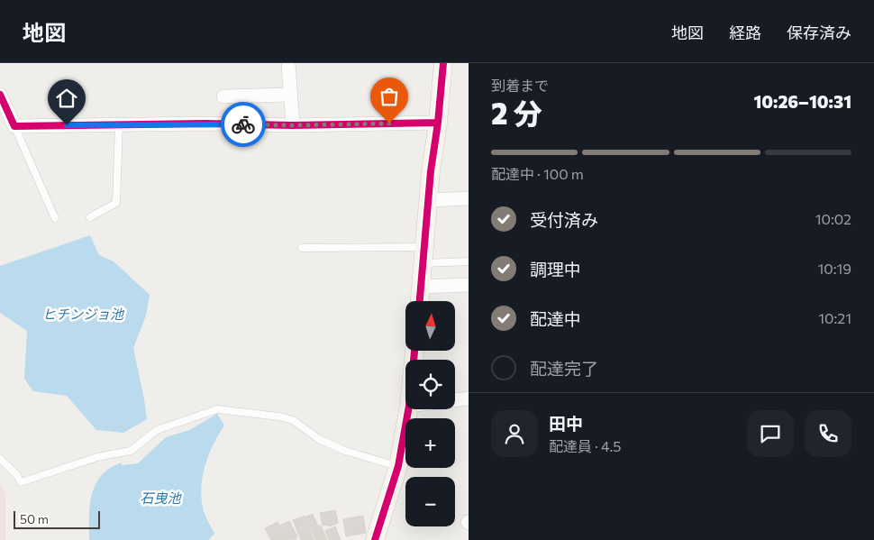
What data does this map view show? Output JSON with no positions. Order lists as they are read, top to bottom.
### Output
{
  "water": ["ヒチンジョ池", "石曳池"],
  "scale_bar": "50 m",
  "north": "top",
  "page": {
    "header": "地図",
    "nav": ["地図", "経路", "保存済み"],
    "heading": ["2 分", "到着まで", "10:26–10:31"],
    "panel": ["田中", "配達員 · 4.5"],
    "bar": "配達中 · 100 m",
    "list": [
      ["受付済み", "10:02"],
      ["調理中", "10:19"],
      ["配達中", "10:21"],
      "配達完了"
    ],
    "map_buttons": ["+", "−"],
    "scale": "50 m"
  }
}
